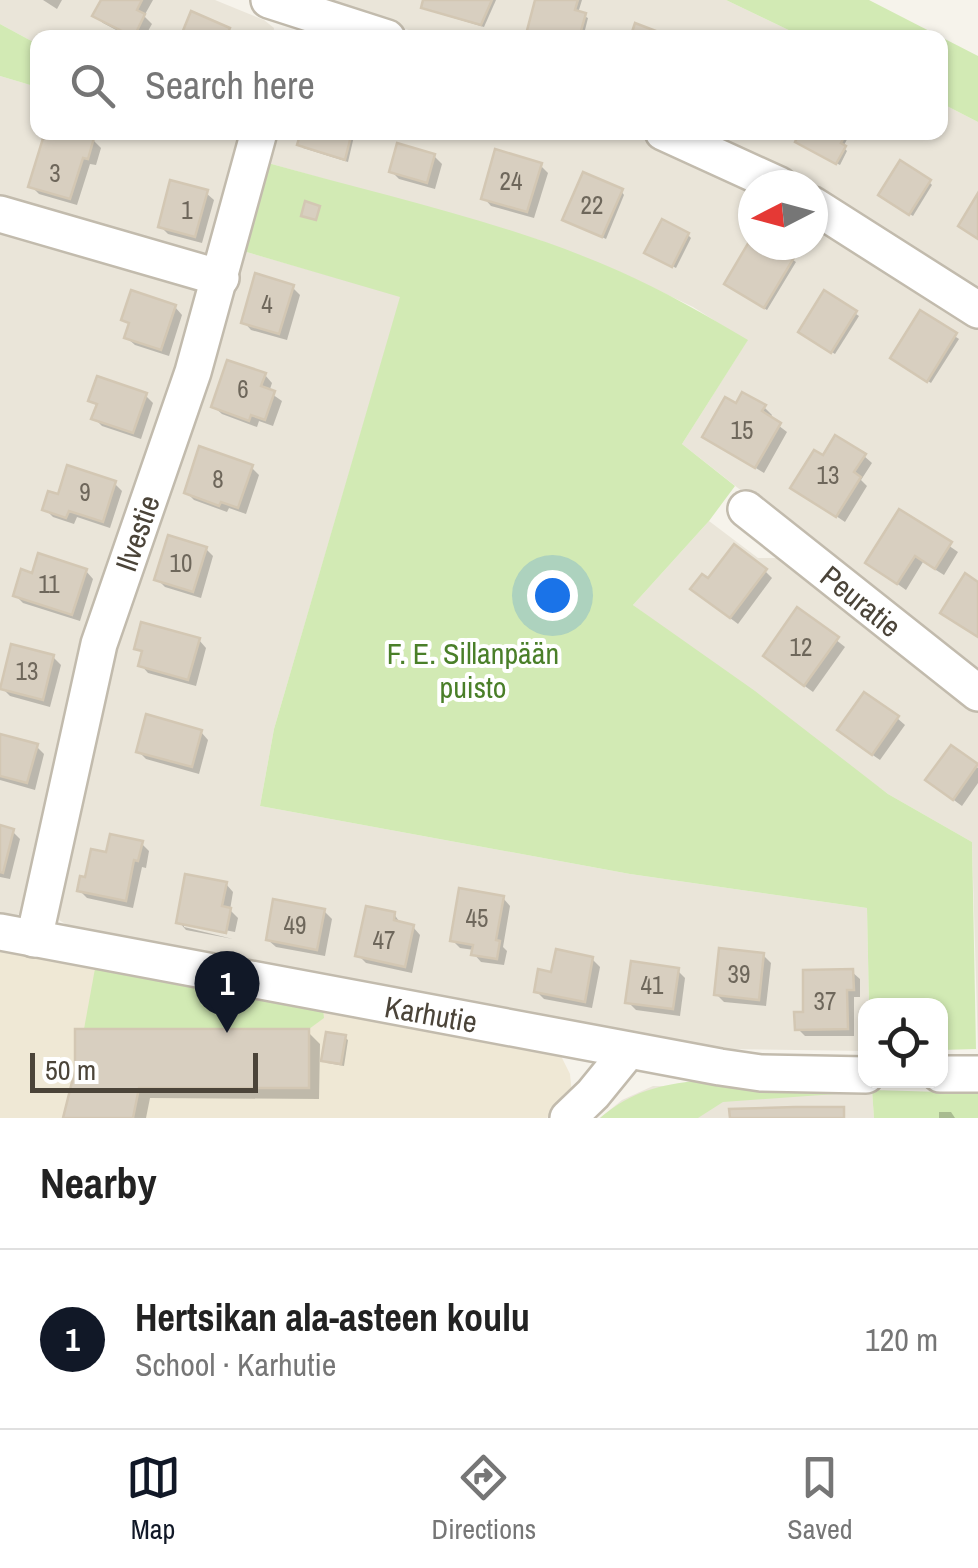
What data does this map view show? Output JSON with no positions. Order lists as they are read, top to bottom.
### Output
{
  "streets": {
    "street": ["Ilvestie", "Peuratie", "Karhutie"]
  },
  "crossings": [
    ["Ilvestie", "Karhutie"]
  ],
  "parks": ["F. E. Sillanpään puisto"],
  "house_numbers": [
    "3",
    "24",
    "22",
    "1",
    "4",
    "6",
    "15",
    "13",
    "8",
    "9",
    "10",
    "11",
    "12",
    "13",
    "45",
    "49",
    "47",
    "39",
    "41",
    "37"
  ],
  "scale_bar": "50 m",
  "north": "left",
  "page": {
    "search": "Search here",
    "pins": "1",
    "scale": "50 m",
    "heading": "Nearby",
    "list": [
      {
        "mark": "1",
        "name": "Hertsikan ala-asteen koulu",
        "note": "School · Karhutie",
        "value": "120 m"
      }
    ],
    "nav": ["Map", "Directions", "Saved"]
  }
}
